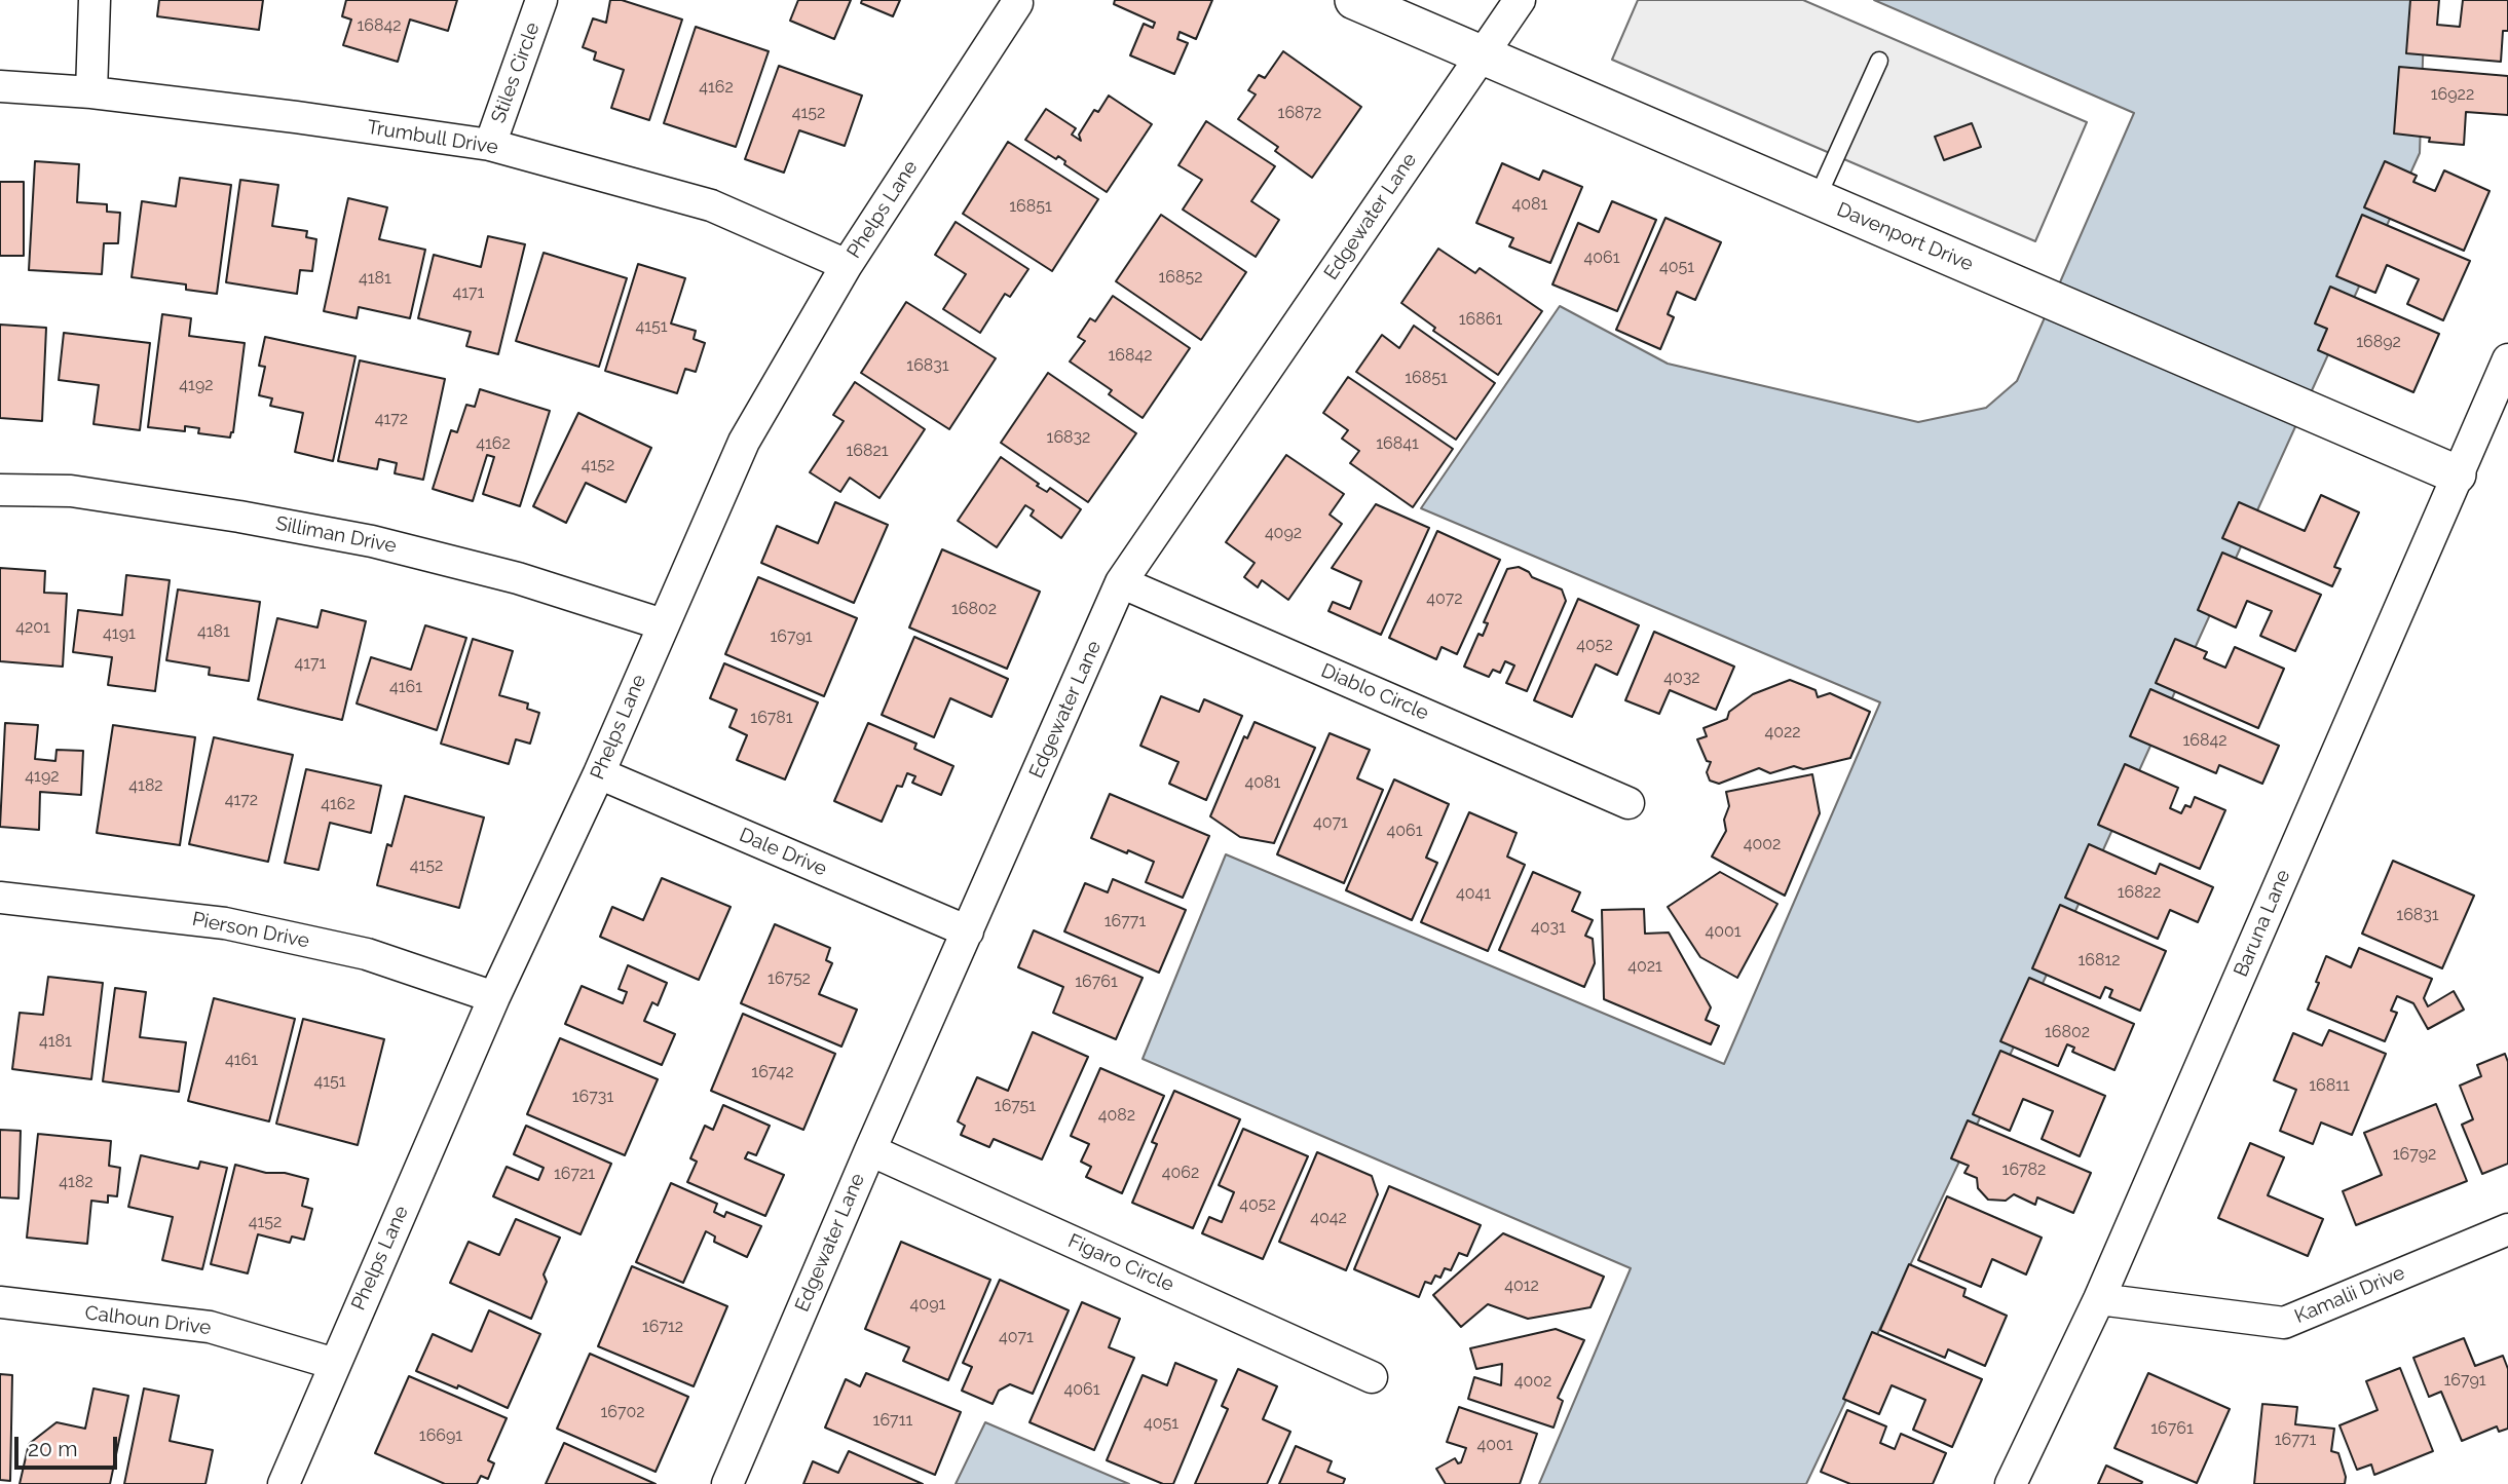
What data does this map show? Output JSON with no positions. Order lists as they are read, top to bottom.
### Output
{
  "streets": {
    "street": [
      "Stiles Circle",
      "Trumbull Drive",
      "Phelps Lane",
      "Edgewater Lane",
      "Davenport Drive",
      "Silliman Drive",
      "Diablo Circle",
      "Dale Drive",
      "Baruna Lane",
      "Pierson Drive",
      "Figaro Circle",
      "Kamalii Drive",
      "Calhoun Drive"
    ]
  },
  "crossings": [
    ["Stiles Circle", "Trumbull Drive"],
    ["Trumbull Drive", "Phelps Lane"],
    ["Phelps Lane", "Silliman Drive"],
    ["Phelps Lane", "Dale Drive"],
    ["Phelps Lane", "Pierson Drive"],
    ["Phelps Lane", "Calhoun Drive"],
    ["Edgewater Lane", "Davenport Drive"],
    ["Edgewater Lane", "Diablo Circle"],
    ["Edgewater Lane", "Dale Drive"],
    ["Edgewater Lane", "Figaro Circle"],
    ["Davenport Drive", "Baruna Lane"],
    ["Baruna Lane", "Kamalii Drive"]
  ],
  "house_numbers": [
    "16842",
    "4162",
    "16922",
    "4152",
    "16872",
    "4081",
    "16851",
    "4061",
    "4051",
    "16852",
    "4181",
    "4171",
    "16861",
    "4151",
    "16892",
    "16842",
    "16831",
    "16851",
    "4192",
    "4172",
    "16832",
    "4162",
    "16841",
    "16821",
    "4152",
    "4092",
    "4072",
    "16802",
    "4201",
    "4181",
    "4191",
    "16791",
    "4052",
    "4171",
    "4032",
    "4161",
    "16781",
    "4022",
    "16842",
    "4192",
    "4081",
    "4182",
    "4172",
    "4162",
    "4071",
    "4061",
    "4002",
    "4152",
    "16822",
    "4041",
    "16831",
    "16771",
    "4031",
    "4001",
    "16812",
    "4021",
    "16752",
    "16761",
    "16802",
    "4181",
    "4161",
    "16742",
    "4151",
    "16811",
    "16731",
    "16751",
    "4082",
    "16792",
    "16782",
    "4062",
    "16721",
    "4182",
    "4052",
    "4042",
    "4152",
    "4012",
    "4091",
    "16712",
    "4071",
    "16791",
    "4002",
    "4061",
    "16702",
    "16711",
    "4051",
    "16761",
    "16691",
    "16771",
    "4001"
  ],
  "scale_bar": "20 m"
}
